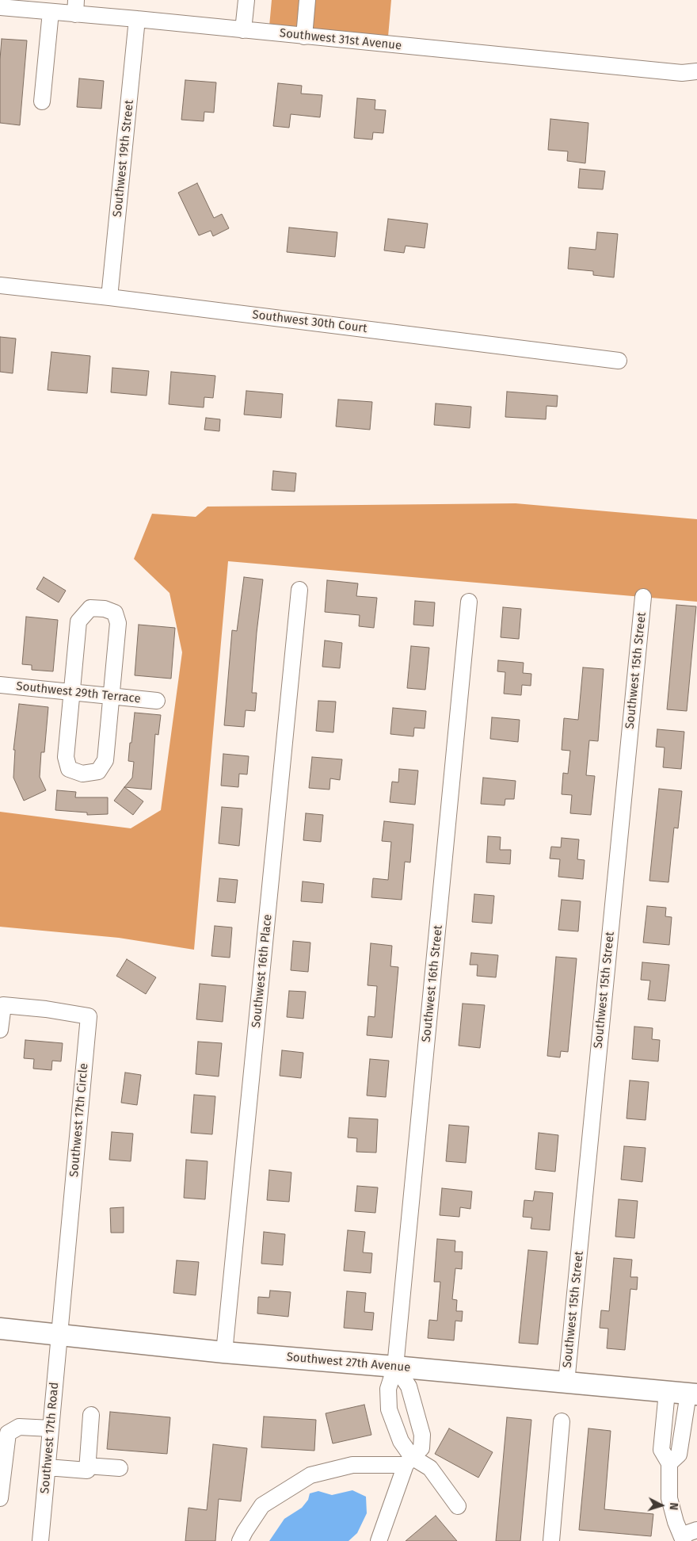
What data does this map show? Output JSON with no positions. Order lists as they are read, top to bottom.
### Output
{
  "streets": {
    "main road": ["Southwest 27th Avenue"],
    "street": [
      "Southwest 31st Avenue",
      "Southwest 19th Street",
      "Southwest 30th Court",
      "Southwest 15th Street",
      "Southwest 29th Terrace",
      "Southwest 16th Place",
      "Southwest 16th Street",
      "Southwest 17th Circle",
      "Southwest 17th Road"
    ]
  },
  "crossings": [
    ["Southwest 31st Avenue", "Southwest 19th Street"],
    ["Southwest 19th Street", "Southwest 30th Court"],
    ["Southwest 15th Street", "Southwest 27th Avenue"],
    ["Southwest 16th Place", "Southwest 27th Avenue"],
    ["Southwest 16th Street", "Southwest 27th Avenue"],
    ["Southwest 17th Circle", "Southwest 27th Avenue"],
    ["Southwest 17th Circle", "Southwest 17th Road"],
    ["Southwest 27th Avenue", "Southwest 17th Road"]
  ],
  "north": "right"
}
